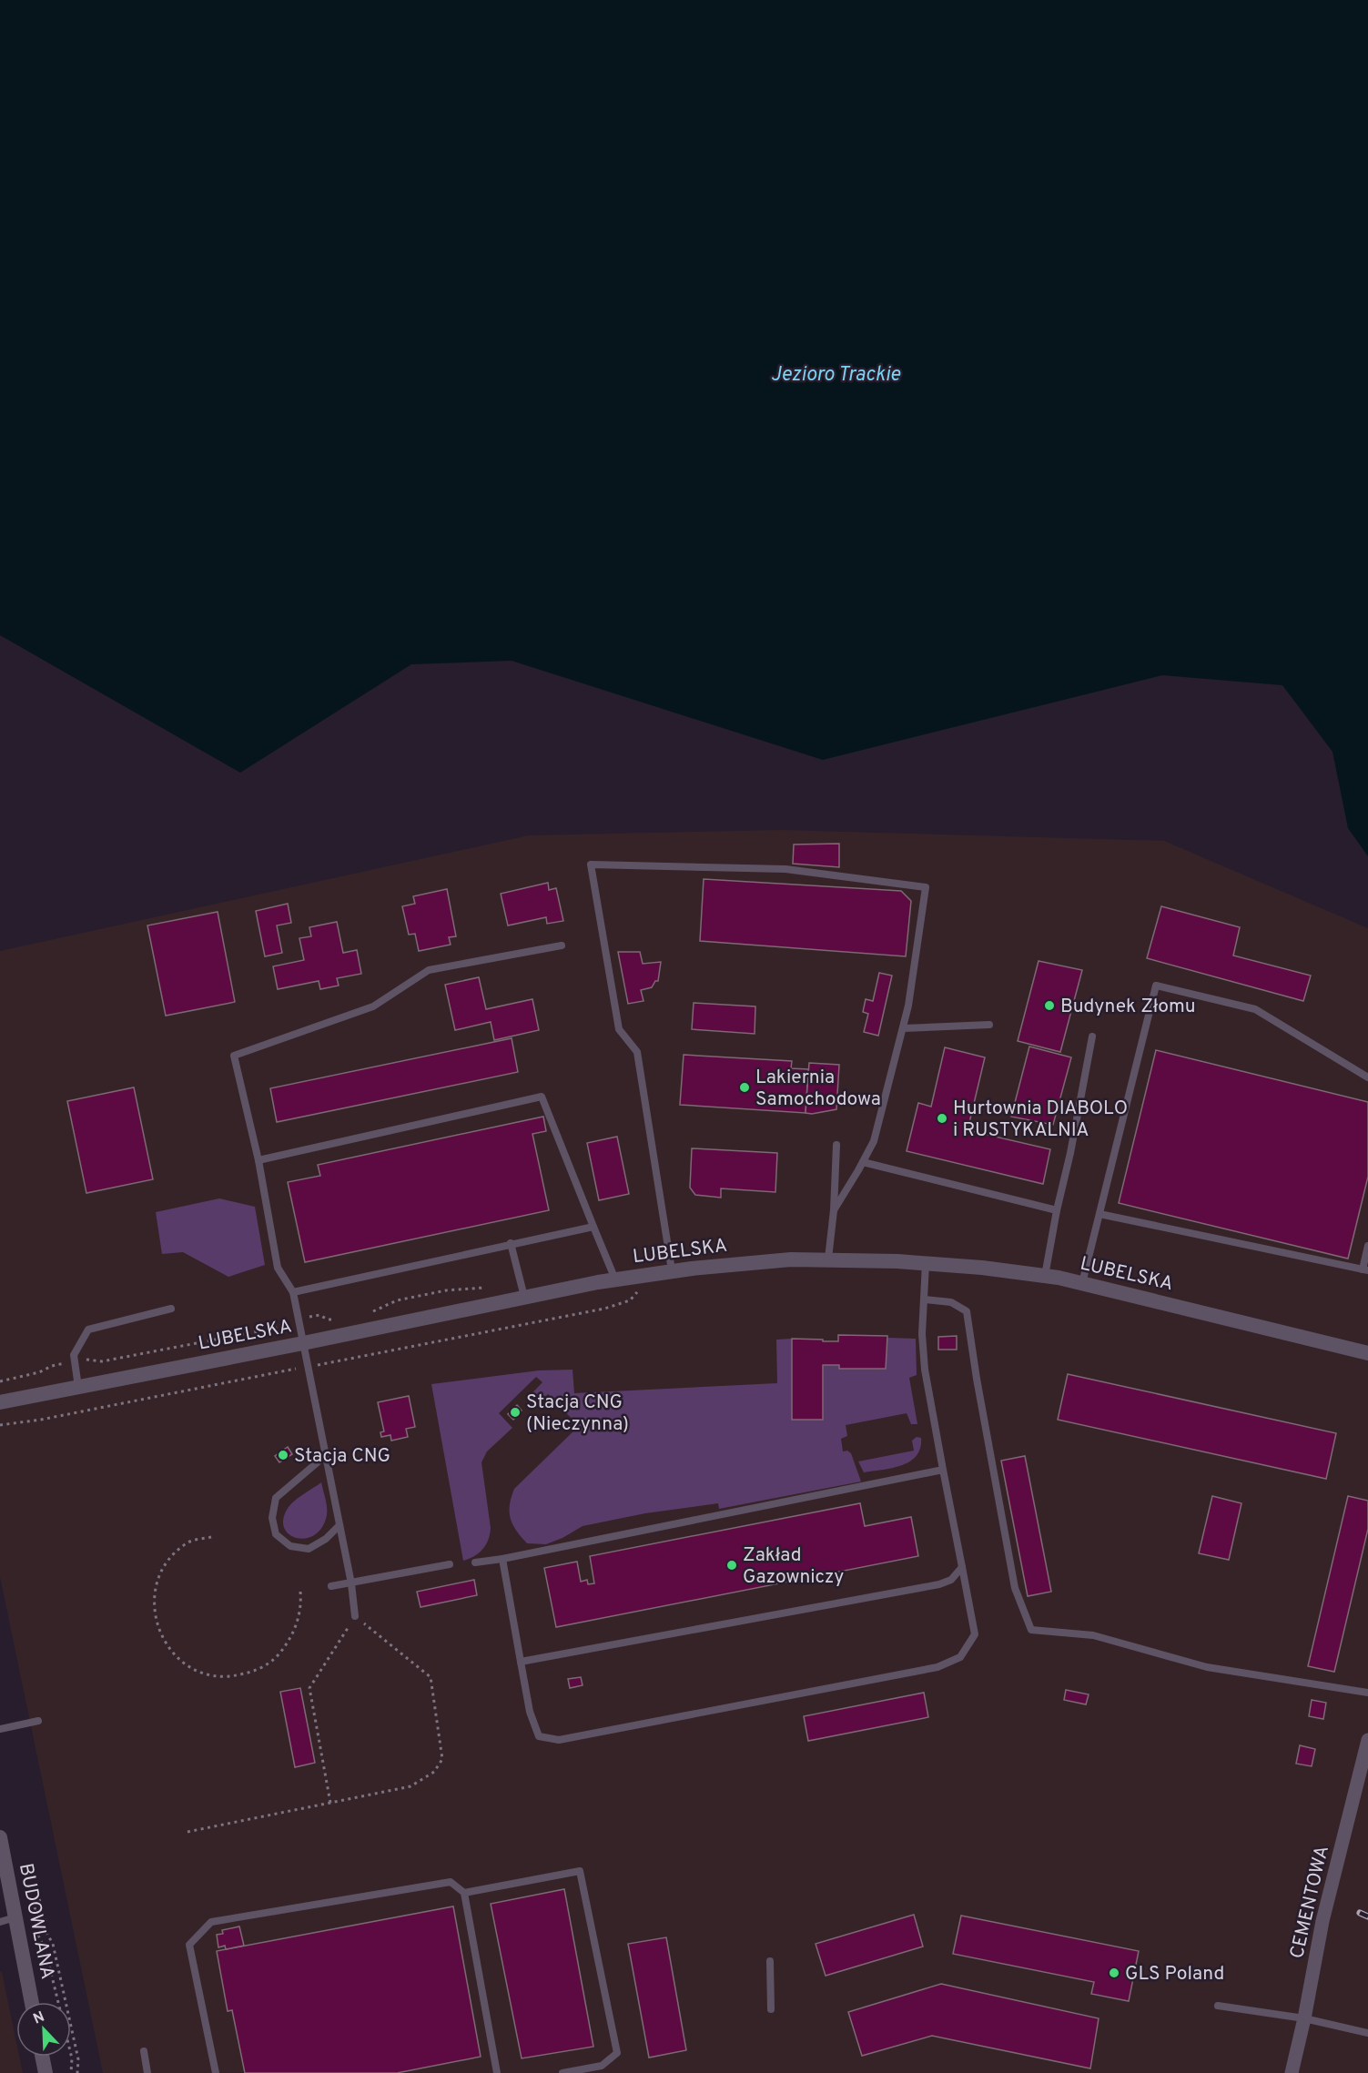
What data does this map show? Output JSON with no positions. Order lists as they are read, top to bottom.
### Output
{
  "streets": {
    "street": ["LUBELSKA", "CEMENTOWA", "BUDOWLANA"]
  },
  "water": ["Jezioro Trackie"],
  "places": [
    "Budynek Złomu",
    "Lakiernia Samochodowa",
    "Hurtownia DIABOLO i RUSTYKALNIA",
    "Stacja CNG (Nieczynna)",
    "Stacja CNG",
    "Zakład Gazowniczy",
    "GLS Poland"
  ],
  "north": "top left"
}
